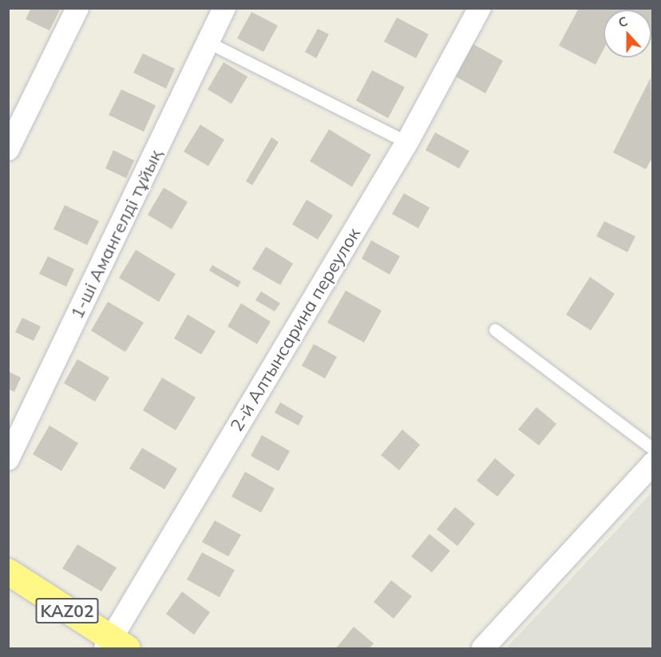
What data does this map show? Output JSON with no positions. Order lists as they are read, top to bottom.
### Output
{
  "streets": {
    "highway": ["KAZ02"],
    "street": ["1-ші Амангелді тұйық", "2-й Алтынсарина переулок"]
  },
  "crossings": [
    ["2-й Алтынсарина переулок", "KAZ02"]
  ],
  "north": "top"
}
